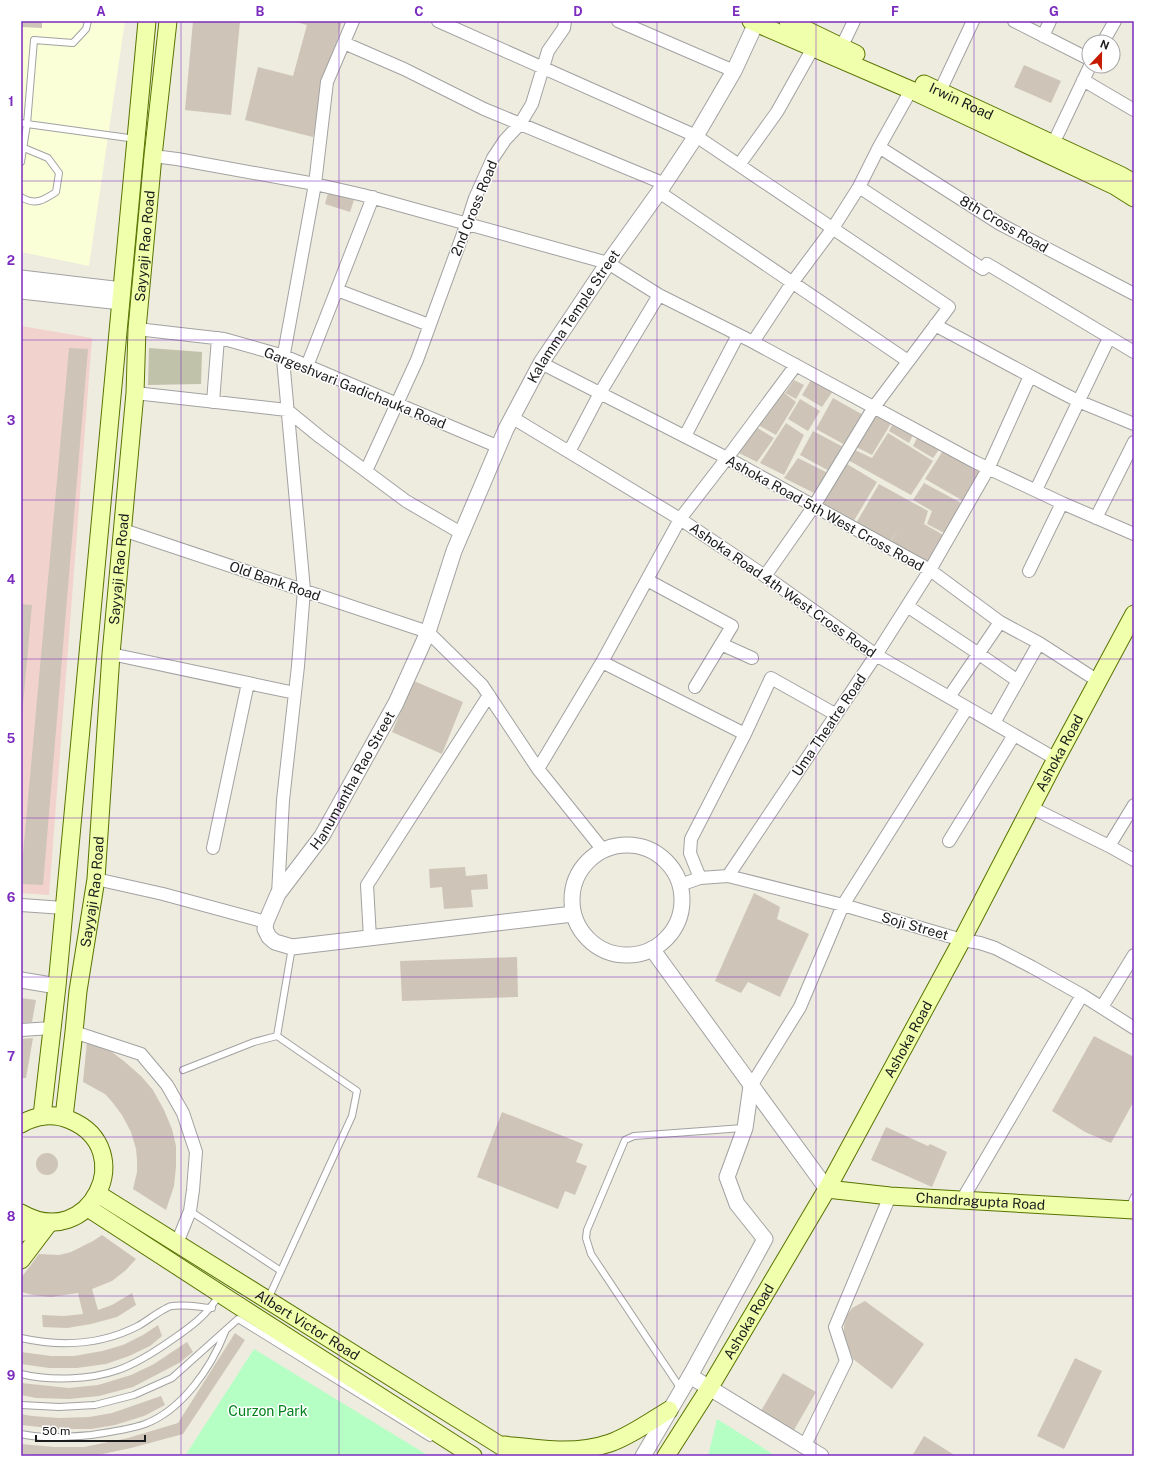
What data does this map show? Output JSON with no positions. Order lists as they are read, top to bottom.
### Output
{
  "streets": {
    "main road": [
      "Irwin Road",
      "Sayyaji Rao Road",
      "Ashoka Road",
      "Chandragupta Road",
      "Albert Victor Road"
    ],
    "street": [
      "2nd Cross Road",
      "8th Cross Road",
      "Kalamma Temple Street",
      "Gargeshvari Gadichauka Road",
      "Ashoka Road 5th West Cross Road",
      "Old Bank Road",
      "Ashoka Road 4th West Cross Road",
      "Uma Theatre Road",
      "Hanumantha Rao Street",
      "Soji Street"
    ]
  },
  "crossings": [
    ["2nd Cross Road", "Gargeshvari Gadichauka Road"],
    ["Sayyaji Rao Road", "Gargeshvari Gadichauka Road"],
    ["Sayyaji Rao Road", "Old Bank Road"],
    ["Kalamma Temple Street", "Gargeshvari Gadichauka Road"],
    ["Kalamma Temple Street", "Ashoka Road 5th West Cross Road"],
    ["Kalamma Temple Street", "Old Bank Road"],
    ["Kalamma Temple Street", "Ashoka Road 4th West Cross Road"],
    ["Kalamma Temple Street", "Hanumantha Rao Street"],
    ["Ashoka Road 5th West Cross Road", "Uma Theatre Road"],
    ["Ashoka Road 5th West Cross Road", "Ashoka Road"],
    ["Old Bank Road", "Hanumantha Rao Street"],
    ["Ashoka Road 4th West Cross Road", "Uma Theatre Road"],
    ["Ashoka Road 4th West Cross Road", "Ashoka Road"],
    ["Uma Theatre Road", "Soji Street"],
    ["Ashoka Road", "Soji Street"],
    ["Ashoka Road", "Chandragupta Road"]
  ],
  "parks": ["Curzon Park"],
  "scale_bar": "50 m",
  "north": "top",
  "grid": {
    "columns": [
      "A",
      "B",
      "C",
      "D",
      "E",
      "F",
      "G"
    ],
    "rows": [
      "1",
      "2",
      "3",
      "4",
      "5",
      "6",
      "7",
      "8",
      "9"
    ]
  }
}
